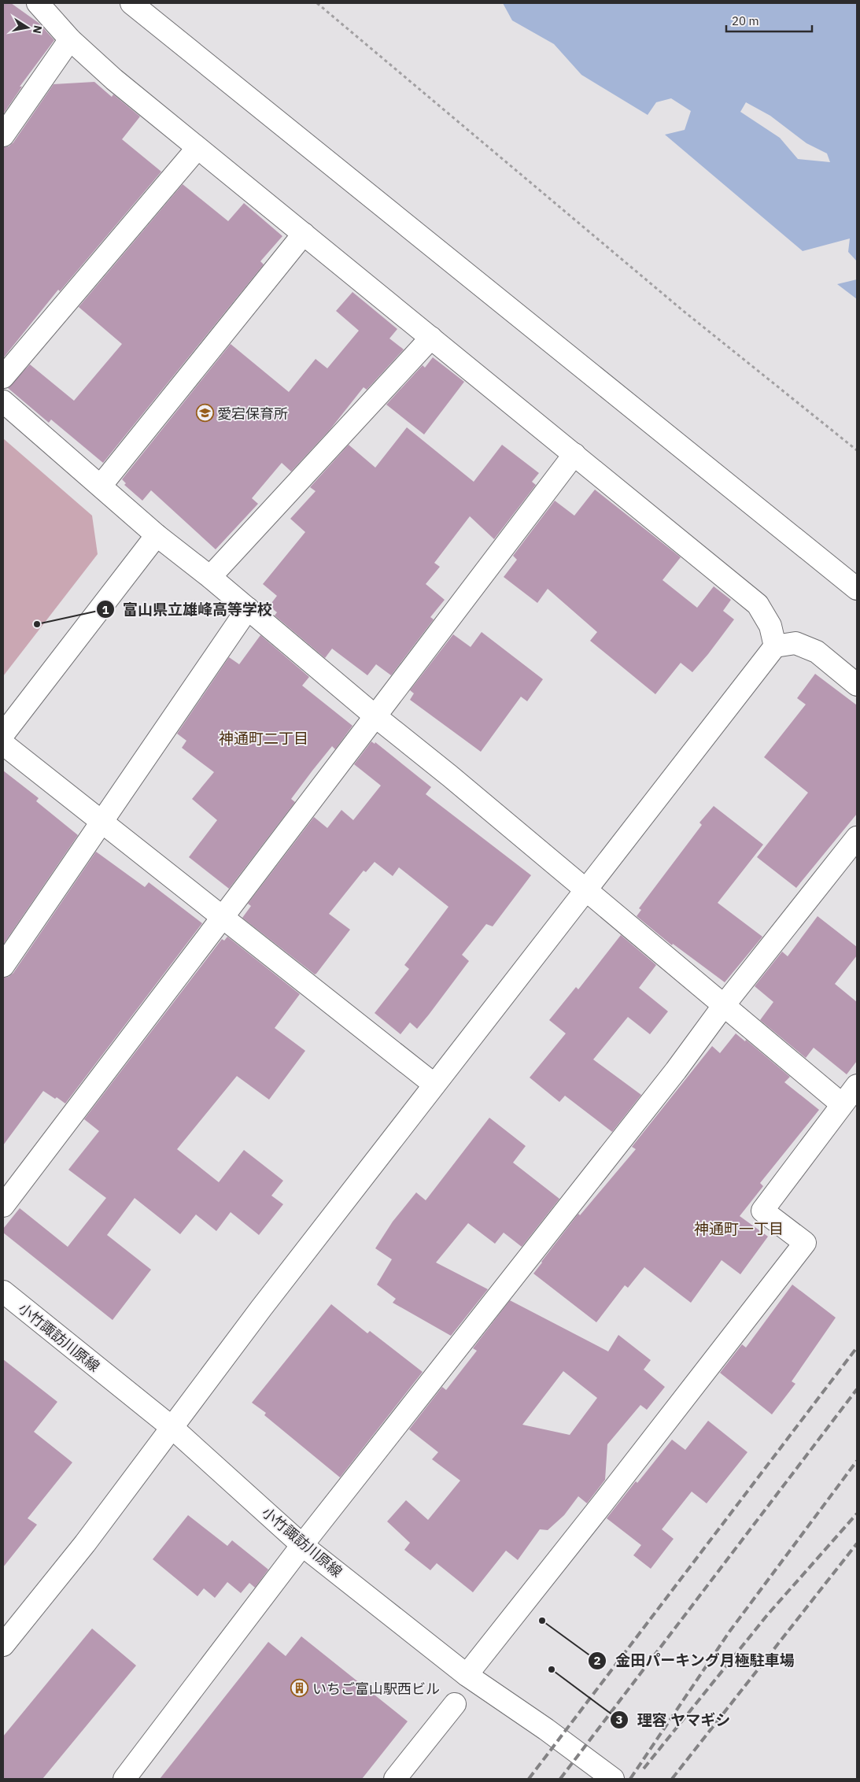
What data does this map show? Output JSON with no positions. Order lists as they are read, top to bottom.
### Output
{
  "streets": {
    "street": ["小竹諏訪川原線"]
  },
  "districts": ["神通町二丁目", "神通町一丁目"],
  "places": {
    "school or university": ["愛宕保育所"],
    "other": ["富山県立雄峰高等学校", "金田パーキング月極駐車場", "理容 ヤマギシ"],
    "building": ["いちご富山駅西ビル"]
  },
  "scale_bar": "20 m",
  "north": "right"
}
